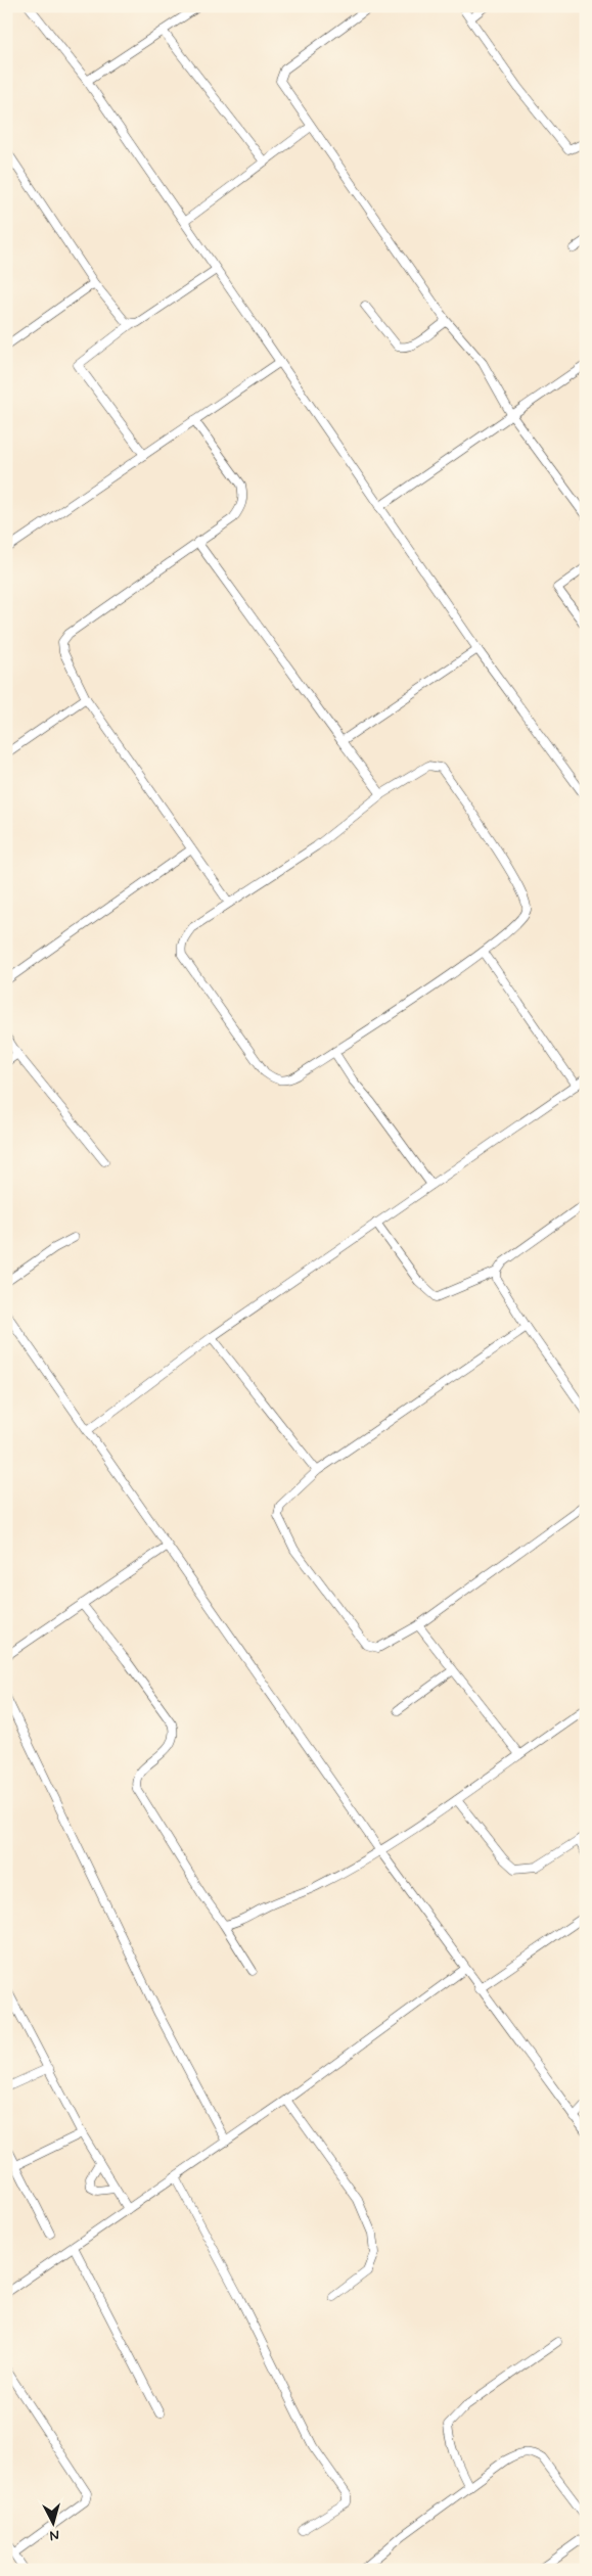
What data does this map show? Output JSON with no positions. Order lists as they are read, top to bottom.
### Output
{
  "north": "bottom"
}
